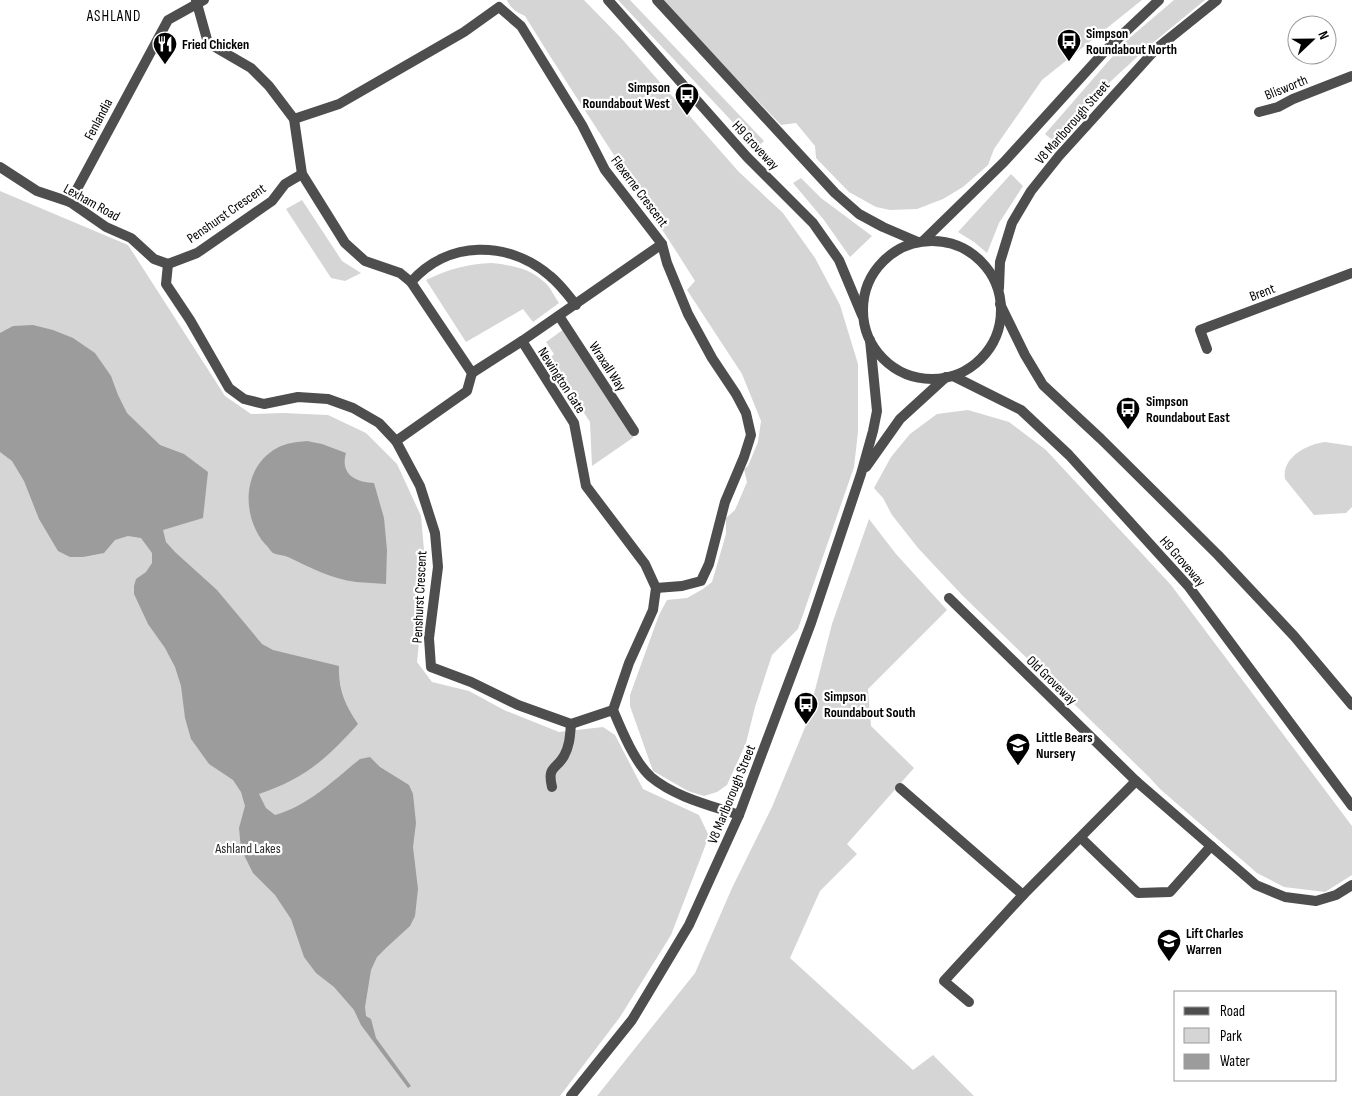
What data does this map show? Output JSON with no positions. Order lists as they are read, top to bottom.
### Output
{
  "streets": {
    "street": [
      "Blisworth",
      "Fenlandia",
      "V8 Marlborough Street",
      "H9 Groveway",
      "Flexerne Crescent",
      "Lexham Road",
      "Penshurst Crescent",
      "Brent",
      "Wraxall Way",
      "Newington Gate",
      "Old Groveway"
    ]
  },
  "crossings": [
    ["Fenlandia", "Lexham Road"],
    ["V8 Marlborough Street", "H9 Groveway"],
    ["Flexerne Crescent", "Newington Gate"],
    ["Lexham Road", "Penshurst Crescent"]
  ],
  "districts": ["ASHLAND"],
  "parks": ["Ashland Lakes"],
  "places": {
    "bus stop": [
      "Simpson Roundabout North",
      "Simpson Roundabout West",
      "Simpson Roundabout East",
      "Simpson Roundabout South"
    ],
    "restaurant": ["Fried Chicken"],
    "school or university": ["Little Bears Nursery", "Lift Charles Warren"]
  },
  "legend": ["Road", "Park", "Water"],
  "north": "right"
}
